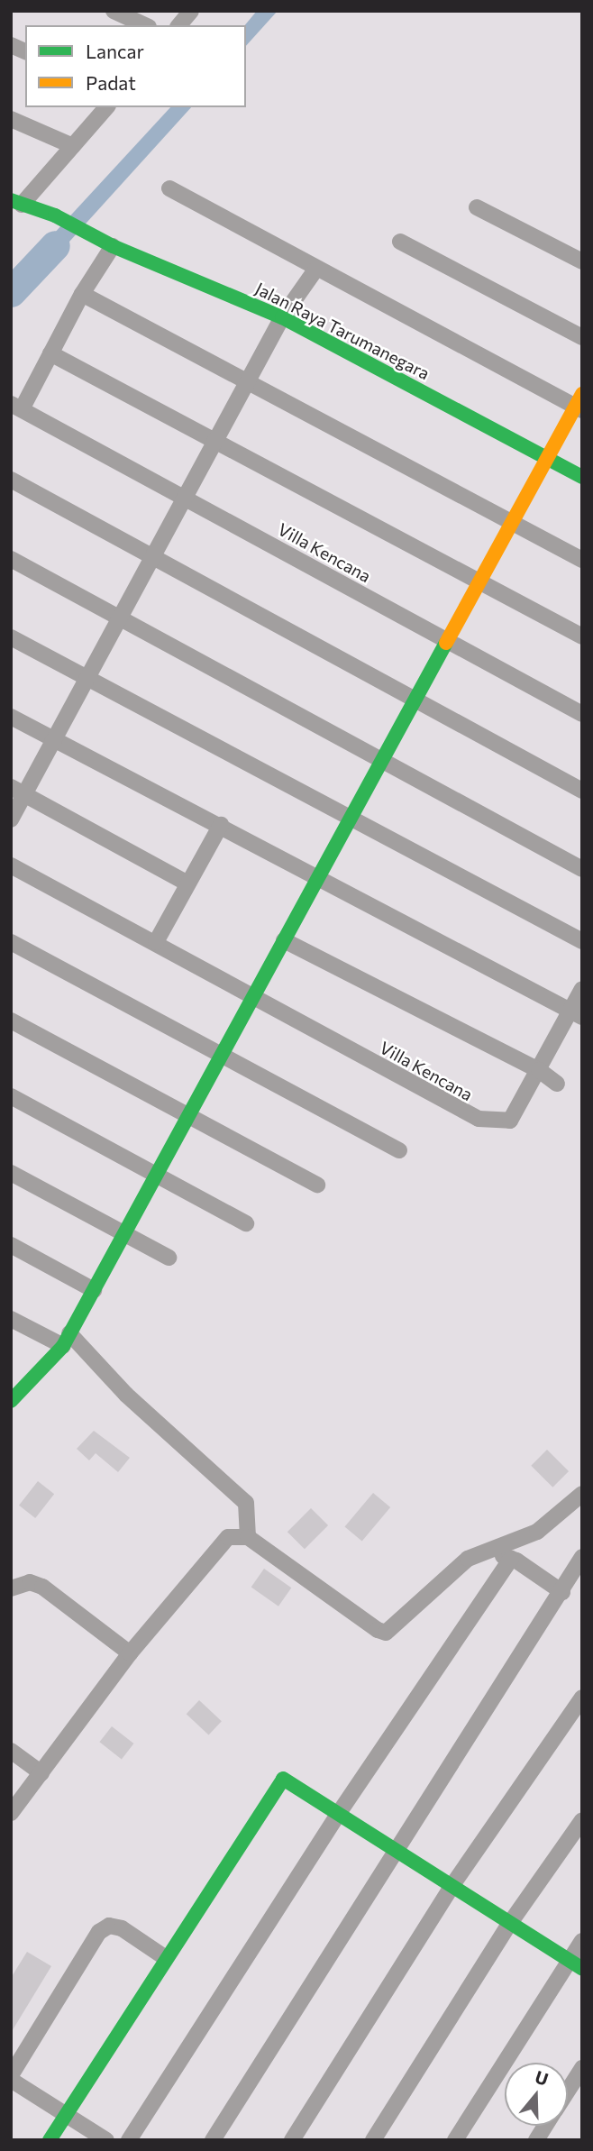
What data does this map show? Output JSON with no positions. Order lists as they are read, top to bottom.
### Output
{
  "streets": {
    "street": ["Jalan Raya Tarumanegara", "Villa Kencana"]
  },
  "crossings": [
    ["Jalan Raya Tarumanegara", "Villa Kencana"]
  ],
  "legend": ["Lancar", "Padat"],
  "north": "top"
}
